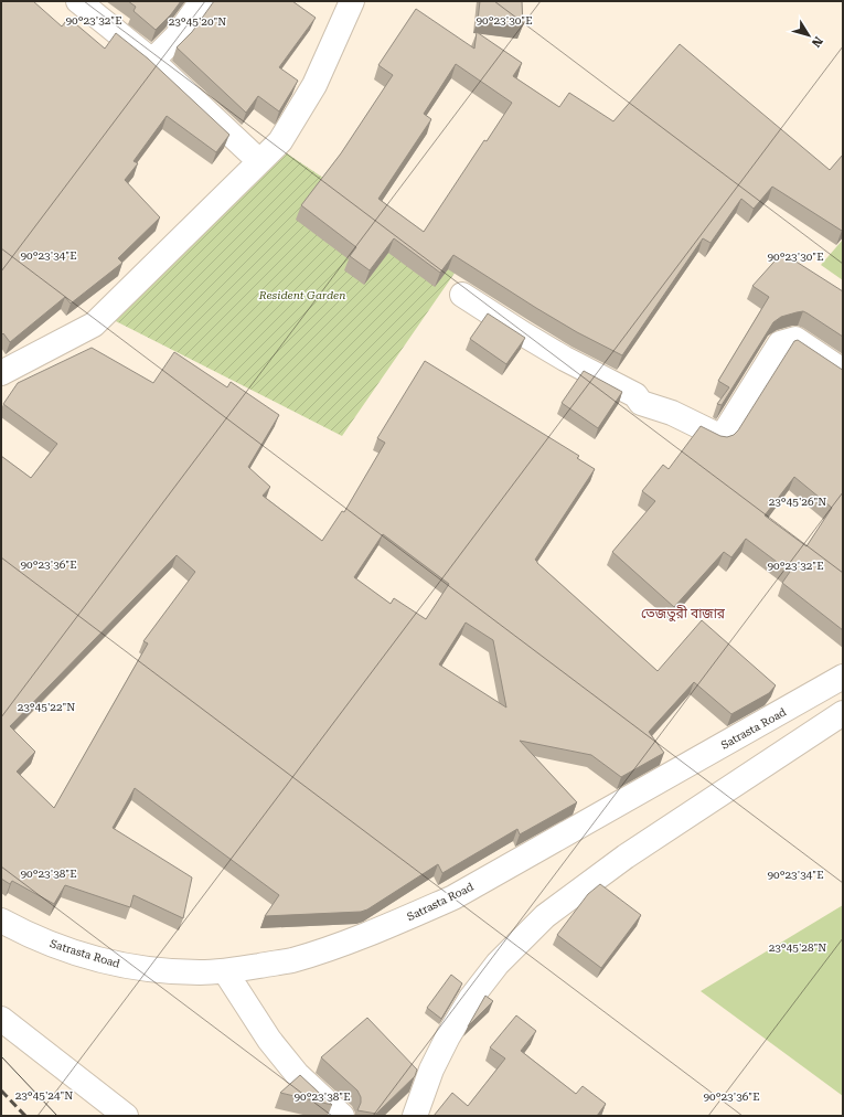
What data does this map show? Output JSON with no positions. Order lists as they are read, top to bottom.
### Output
{
  "streets": {
    "main road": ["Satrasta Road"]
  },
  "districts": ["তেজতুরী বাজার"],
  "parks": ["Resident Garden"],
  "north": "bottom right",
  "coordinates": [
    "90°23'32\"E",
    "90°23'30\"E",
    "23°45'20\"N",
    "90°23'34\"E",
    "23°45'26\"N",
    "90°23'36\"E",
    "23°45'22\"N",
    "90°23'38\"E",
    "23°45'28\"N",
    "23°45'24\"N"
  ]
}
